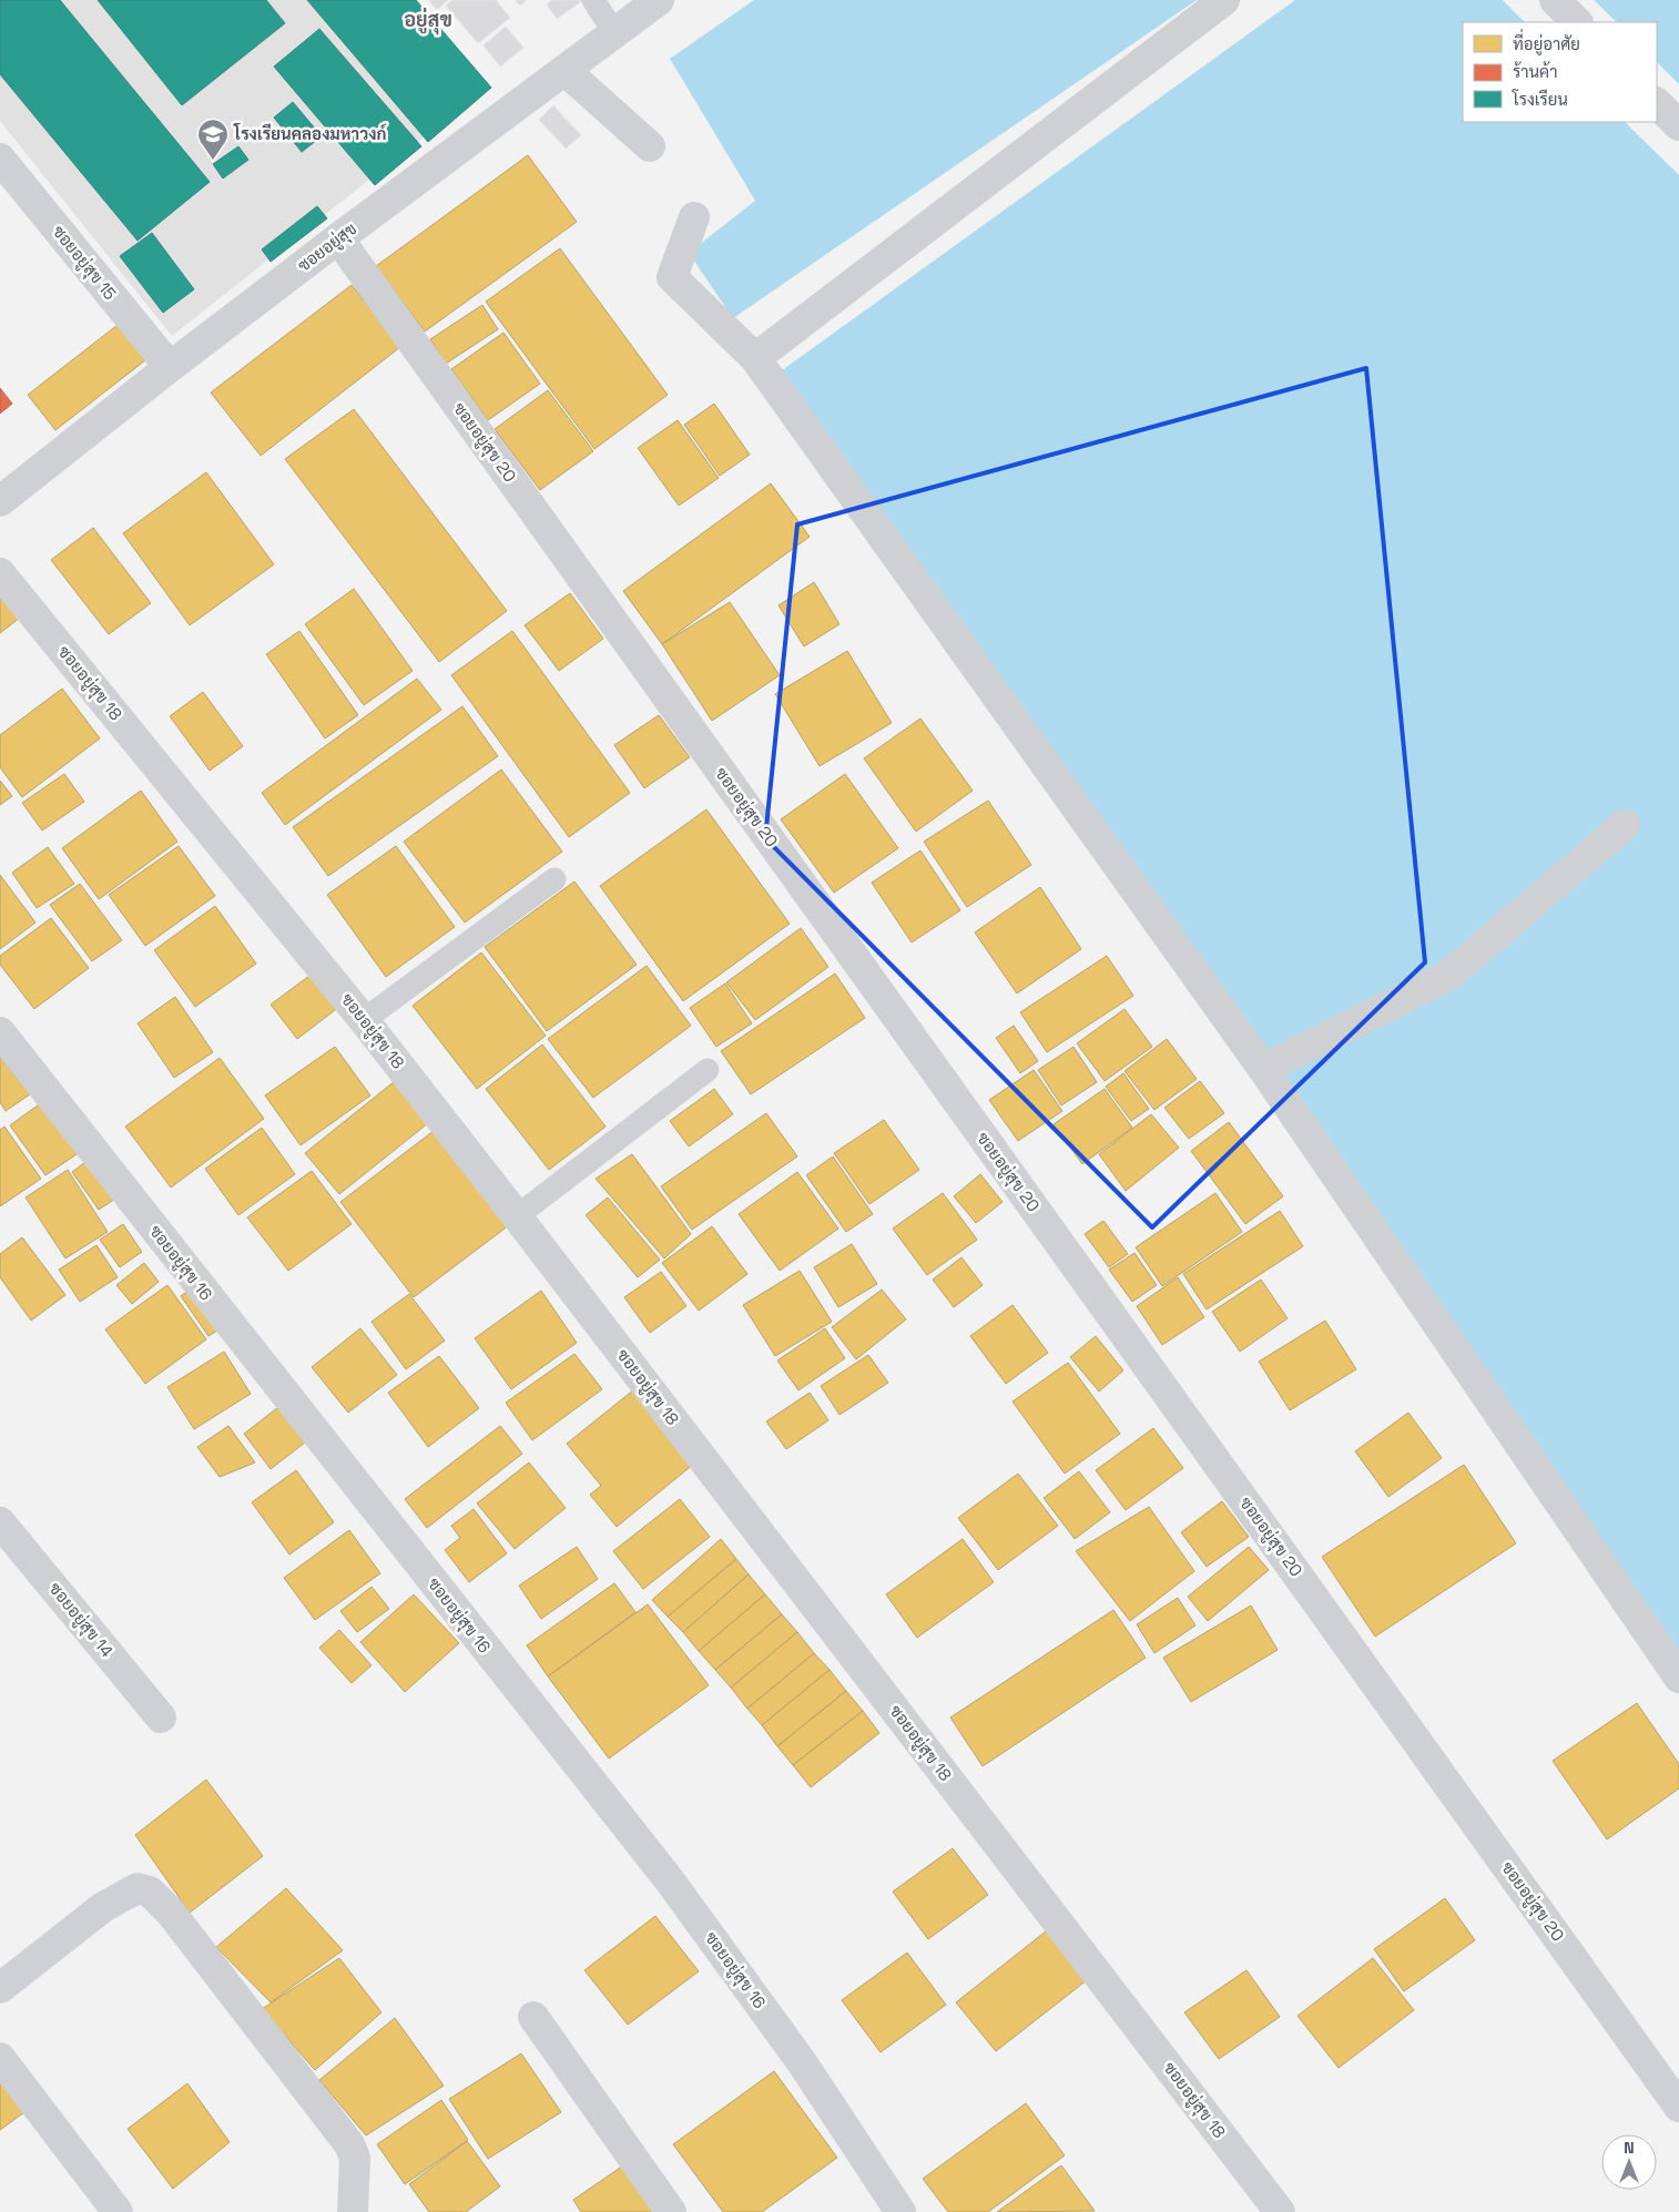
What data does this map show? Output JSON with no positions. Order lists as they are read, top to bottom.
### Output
{
  "streets": {
    "street": [
      "ซอยอยู่สุข",
      "ซอยอยู่สุข 15",
      "ซอยอยู่สุข 20",
      "ซอยอยู่สุข 18",
      "ซอยอยู่สุข 16",
      "ซอยอยู่สุข 14"
    ]
  },
  "crossings": [
    ["ซอยอยู่สุข", "ซอยอยู่สุข 15"],
    ["ซอยอยู่สุข", "ซอยอยู่สุข 20"]
  ],
  "districts": ["อยู่สุข"],
  "places": {
    "school or university": ["โรงเรียนคลองมหาวงก์"]
  },
  "legend": ["ที่อยู่อาศัย", "ร้านค้า", "โรงเรียน"],
  "north": "top"
}
